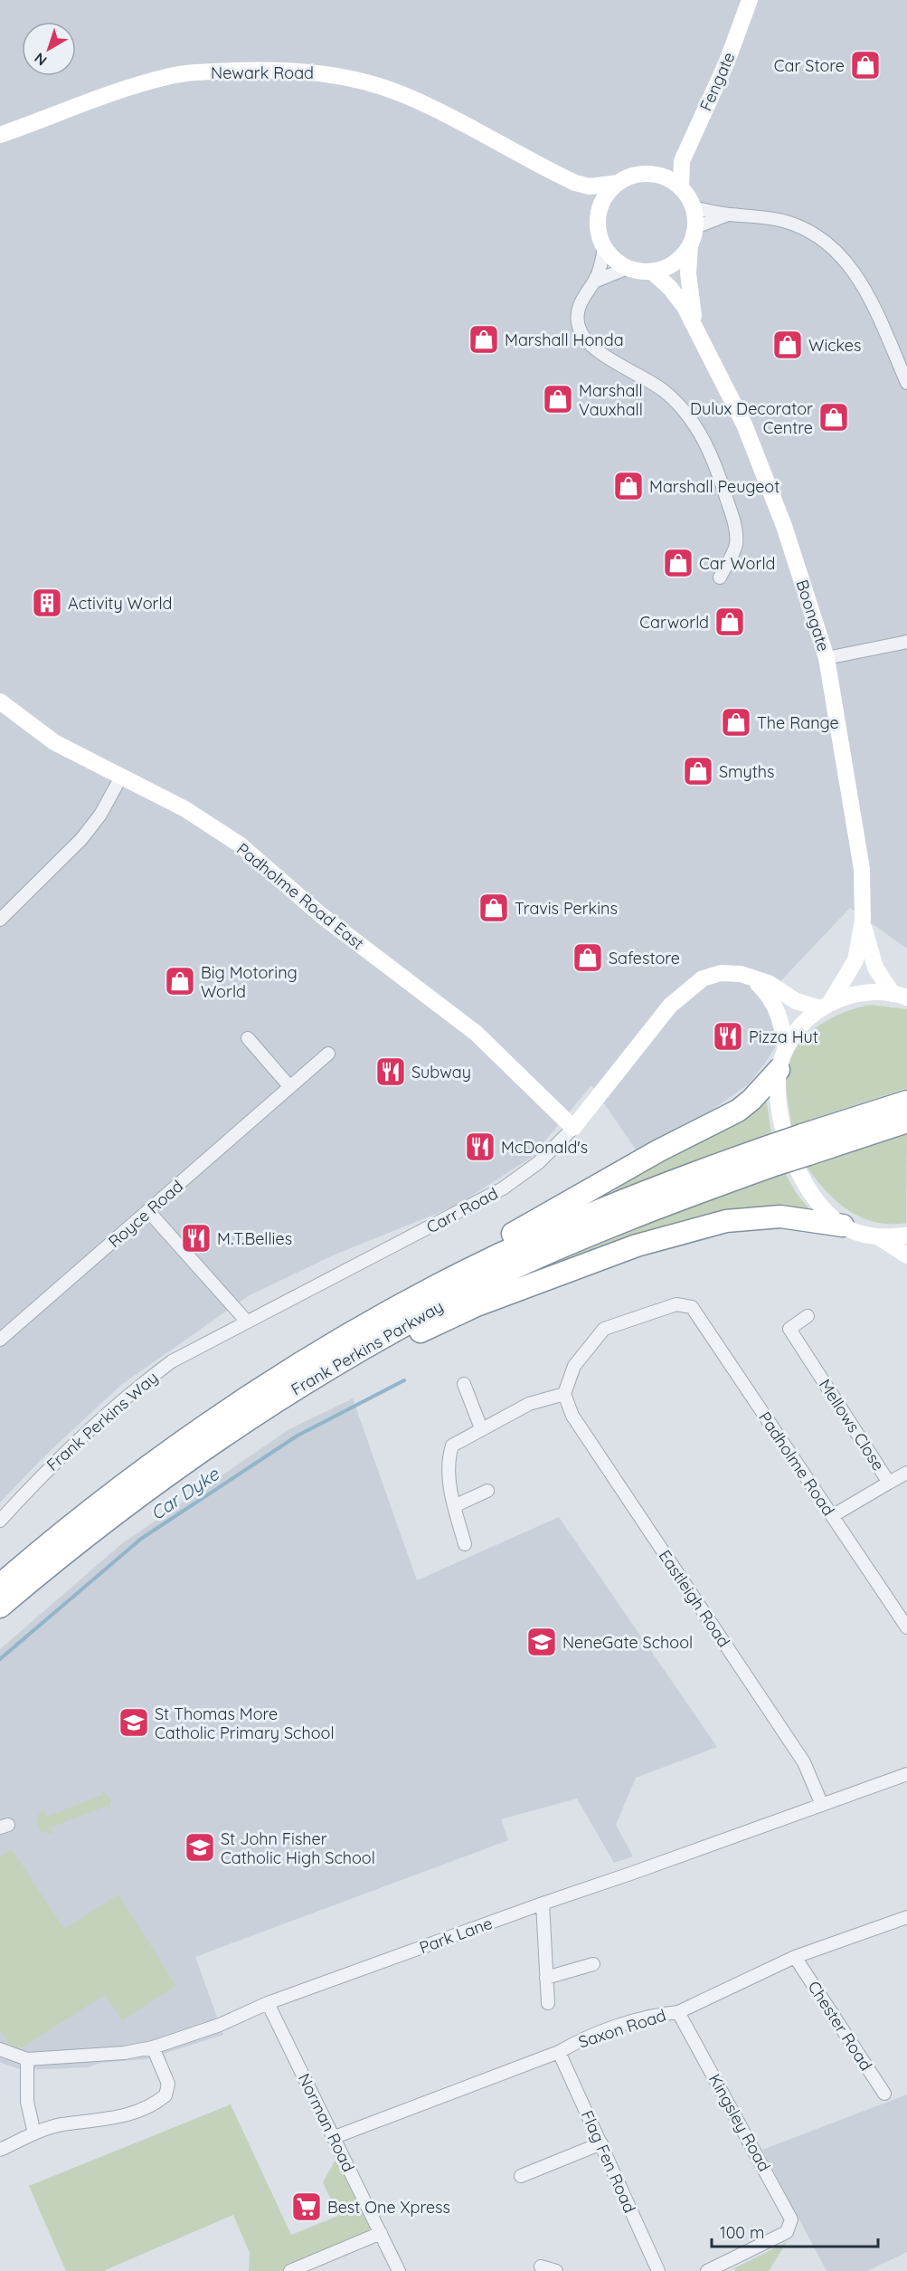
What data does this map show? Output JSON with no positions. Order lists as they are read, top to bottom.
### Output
{
  "streets": {
    "highway": ["Frank Perkins Parkway"],
    "street": [
      "Newark Road",
      "Fengate",
      "Boongate",
      "Padholme Road East",
      "Carr Road",
      "Royce Road",
      "Frank Perkins Way",
      "Mellows Close",
      "Padholme Road",
      "Eastleigh Road",
      "Park Lane",
      "Chester Road",
      "Saxon Road",
      "Norman Road",
      "Kingsley Road",
      "Flag Fen Road"
    ]
  },
  "crossings": [
    ["Newark Road", "Fengate"],
    ["Newark Road", "Boongate"],
    ["Fengate", "Boongate"],
    ["Boongate", "Carr Road"],
    ["Padholme Road East", "Carr Road"],
    ["Carr Road", "Frank Perkins Way"],
    ["Mellows Close", "Padholme Road"],
    ["Padholme Road", "Eastleigh Road"],
    ["Eastleigh Road", "Park Lane"],
    ["Park Lane", "Norman Road"],
    ["Chester Road", "Saxon Road"],
    ["Saxon Road", "Norman Road"],
    ["Saxon Road", "Kingsley Road"],
    ["Saxon Road", "Flag Fen Road"]
  ],
  "water": ["Car Dyke"],
  "places": {
    "shop": [
      "Car Store",
      "Marshall Honda",
      "Wickes",
      "Marshall Vauxhall",
      "Dulux Decorator Centre",
      "Marshall Peugeot",
      "Car World",
      "Carworld",
      "The Range",
      "Smyths",
      "Travis Perkins",
      "Safestore",
      "Big Motoring World"
    ],
    "building": ["Activity World"],
    "restaurant": [
      "Pizza Hut",
      "Subway",
      "McDonald's",
      "M.T.Bellies"
    ],
    "school or university": ["NeneGate School", "St Thomas More Catholic Primary School", "St John Fisher Catholic High School"],
    "supermarket": ["Best One Xpress"]
  },
  "scale_bar": "100 m",
  "north": "bottom left"
}
